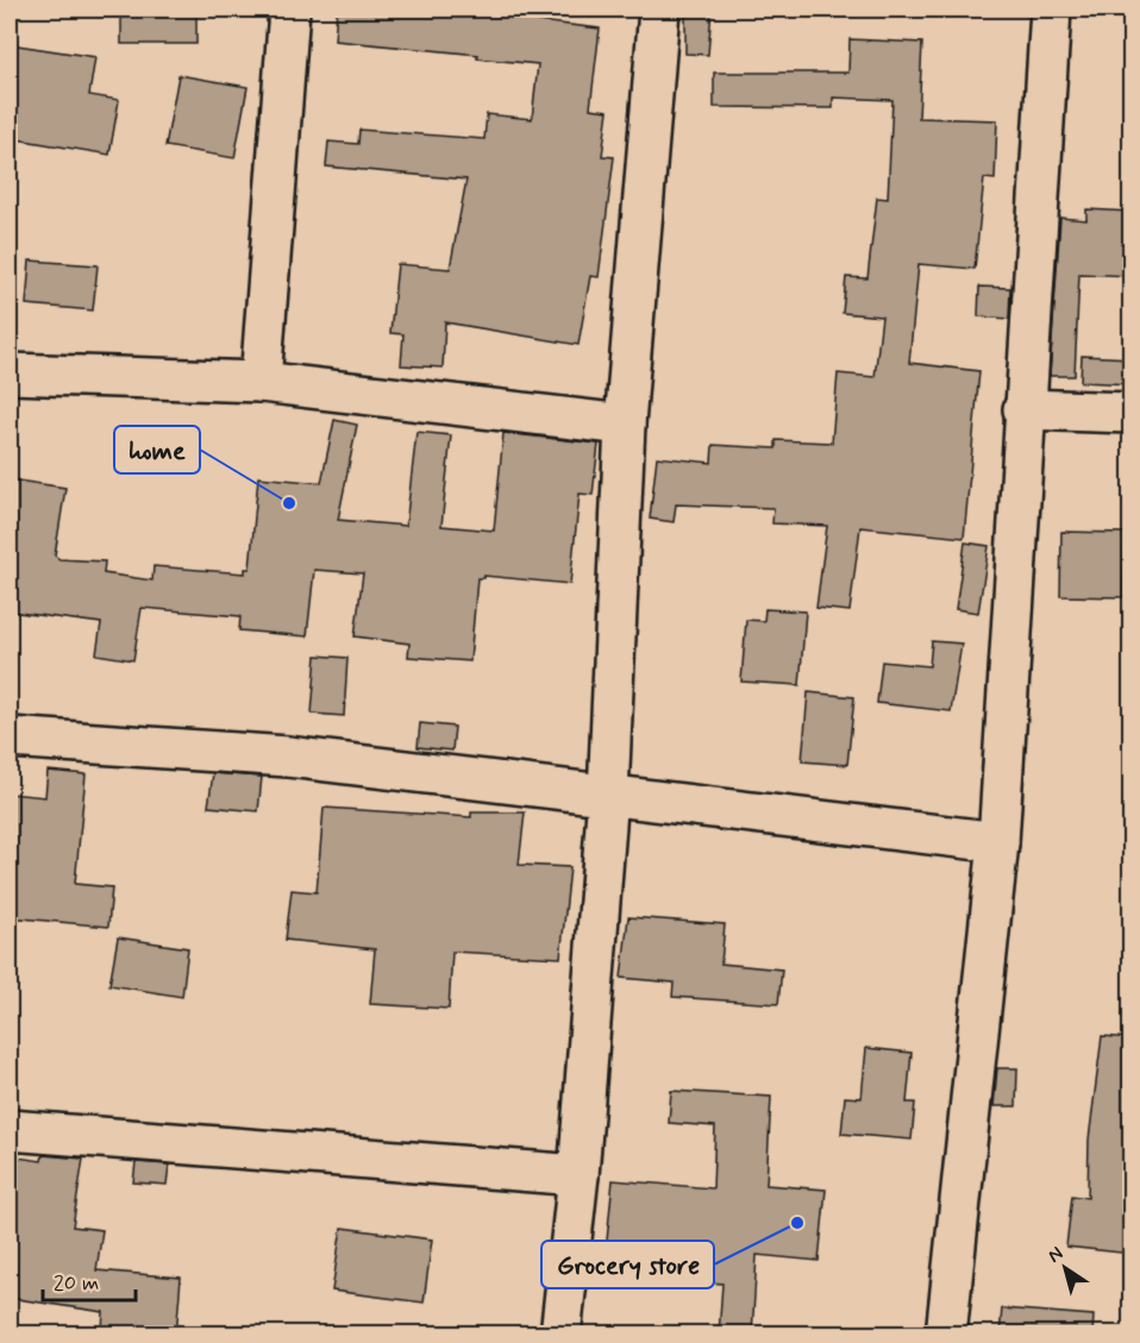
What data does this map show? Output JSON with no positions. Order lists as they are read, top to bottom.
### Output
{
  "places": ["home", "Grocery store"],
  "scale_bar": "20 m",
  "north": "top left"
}
